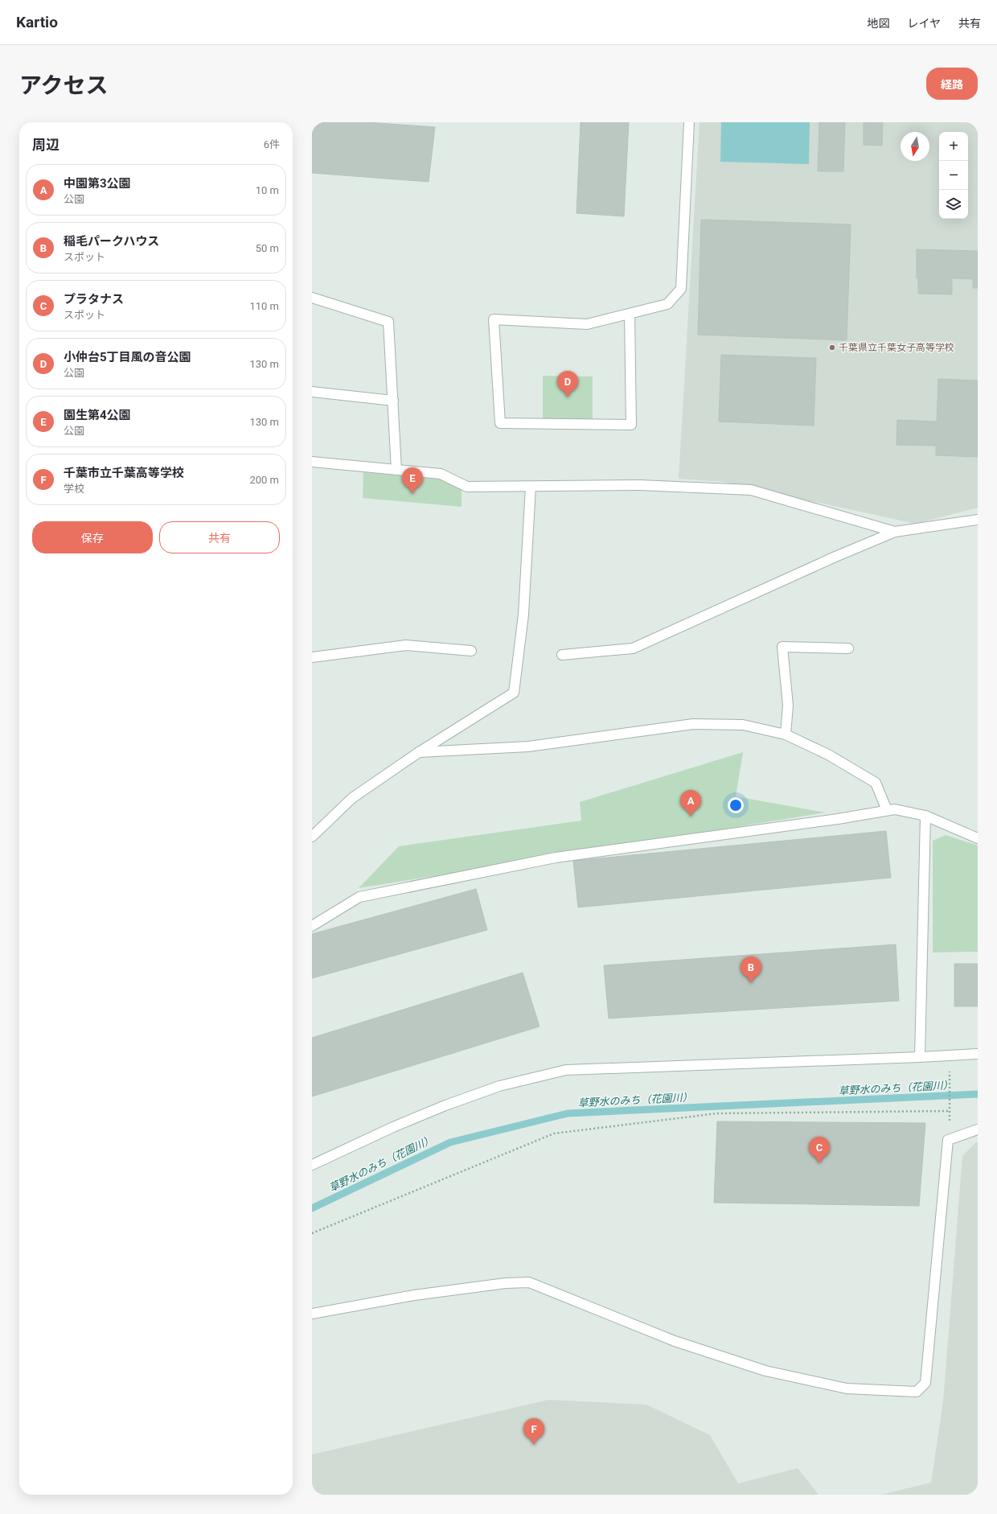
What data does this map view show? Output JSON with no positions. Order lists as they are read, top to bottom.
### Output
{
  "water": ["草野水のみち（花園川）"],
  "places": ["千葉県立千葉女子高等学校"],
  "north": "bottom",
  "page": {
    "header": "Kartio",
    "nav": ["地図", "レイヤ", "共有"],
    "title": "アクセス",
    "buttons": [
      "経路",
      ["保存", "共有"]
    ],
    "heading": ["周辺", "6件"],
    "map_buttons": ["+", "−"],
    "list": [
      {
        "mark": "A",
        "name": "中園第3公園",
        "note": "公園",
        "value": "10 m"
      },
      {
        "mark": "B",
        "name": "稲毛パークハウス",
        "note": "スポット",
        "value": "50 m"
      },
      {
        "mark": "C",
        "name": "プラタナス",
        "note": "スポット",
        "value": "110 m"
      },
      {
        "mark": "D",
        "name": "小仲台5丁目風の音公園",
        "note": "公園",
        "value": "130 m"
      },
      {
        "mark": "E",
        "name": "園生第4公園",
        "note": "公園",
        "value": "130 m"
      },
      {
        "mark": "F",
        "name": "千葉市立千葉高等学校",
        "note": "学校",
        "value": "200 m"
      }
    ],
    "pins": [
      "D",
      "E",
      "A",
      "B",
      "C",
      "F"
    ]
  }
}
